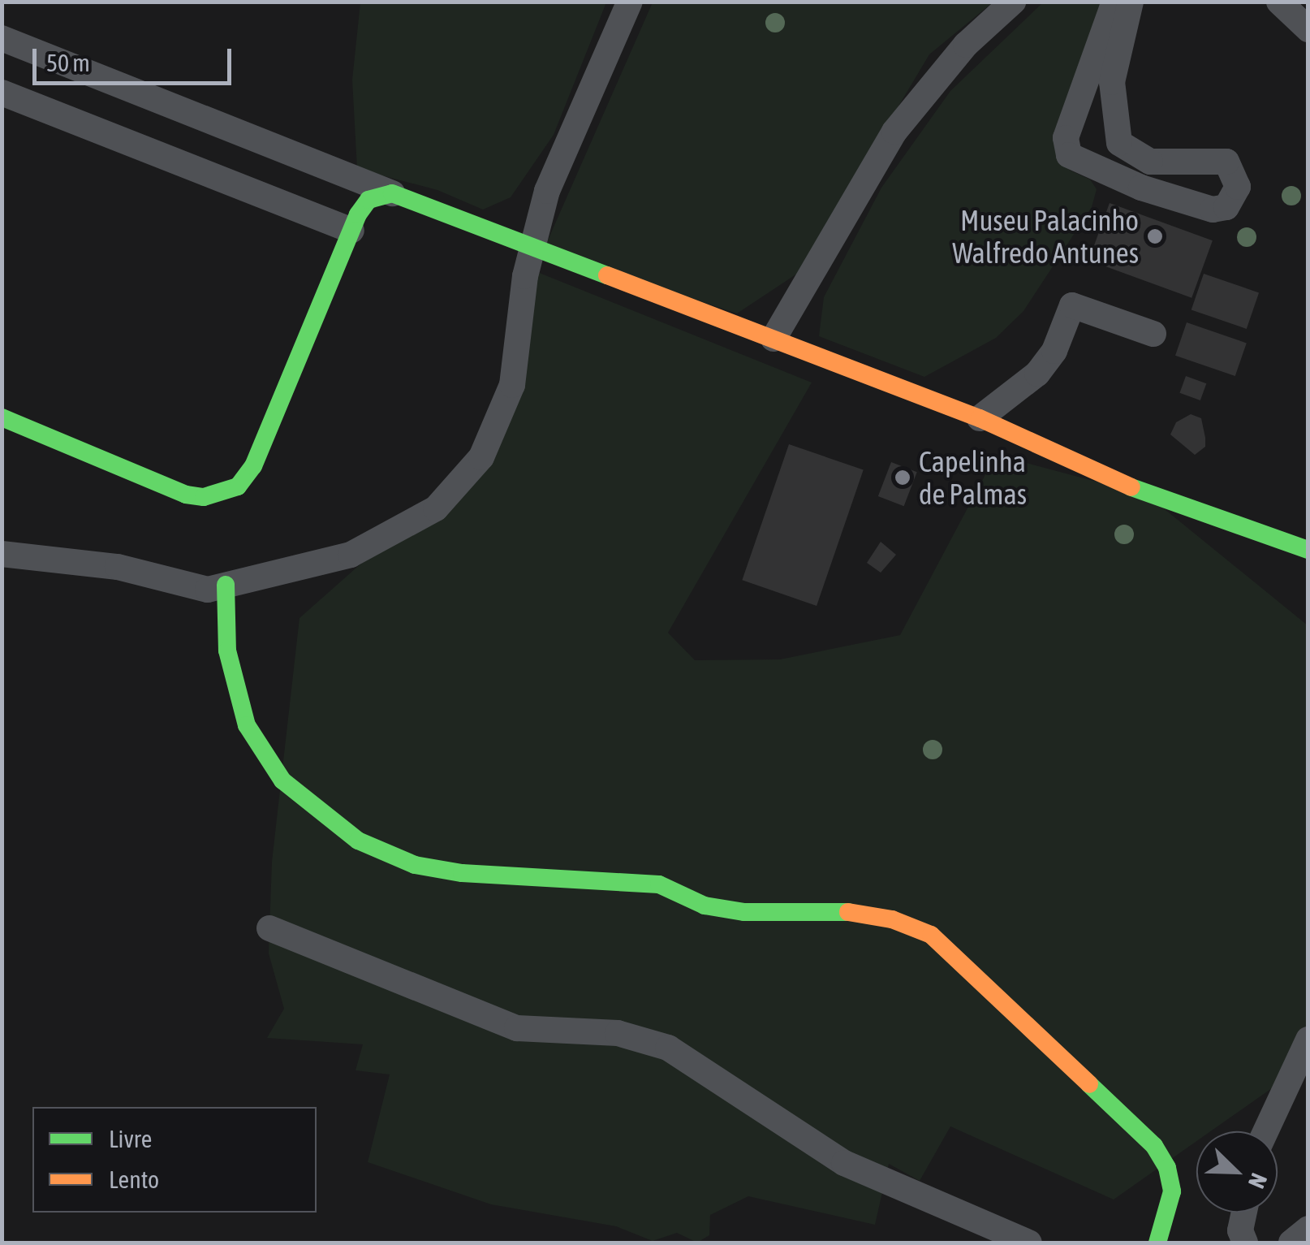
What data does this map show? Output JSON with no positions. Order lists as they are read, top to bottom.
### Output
{
  "places": ["Museu Palacinho Walfredo Antunes", "Capelinha de Palmas"],
  "legend": ["Livre", "Lento"],
  "scale_bar": "50 m",
  "north": "bottom right"
}
